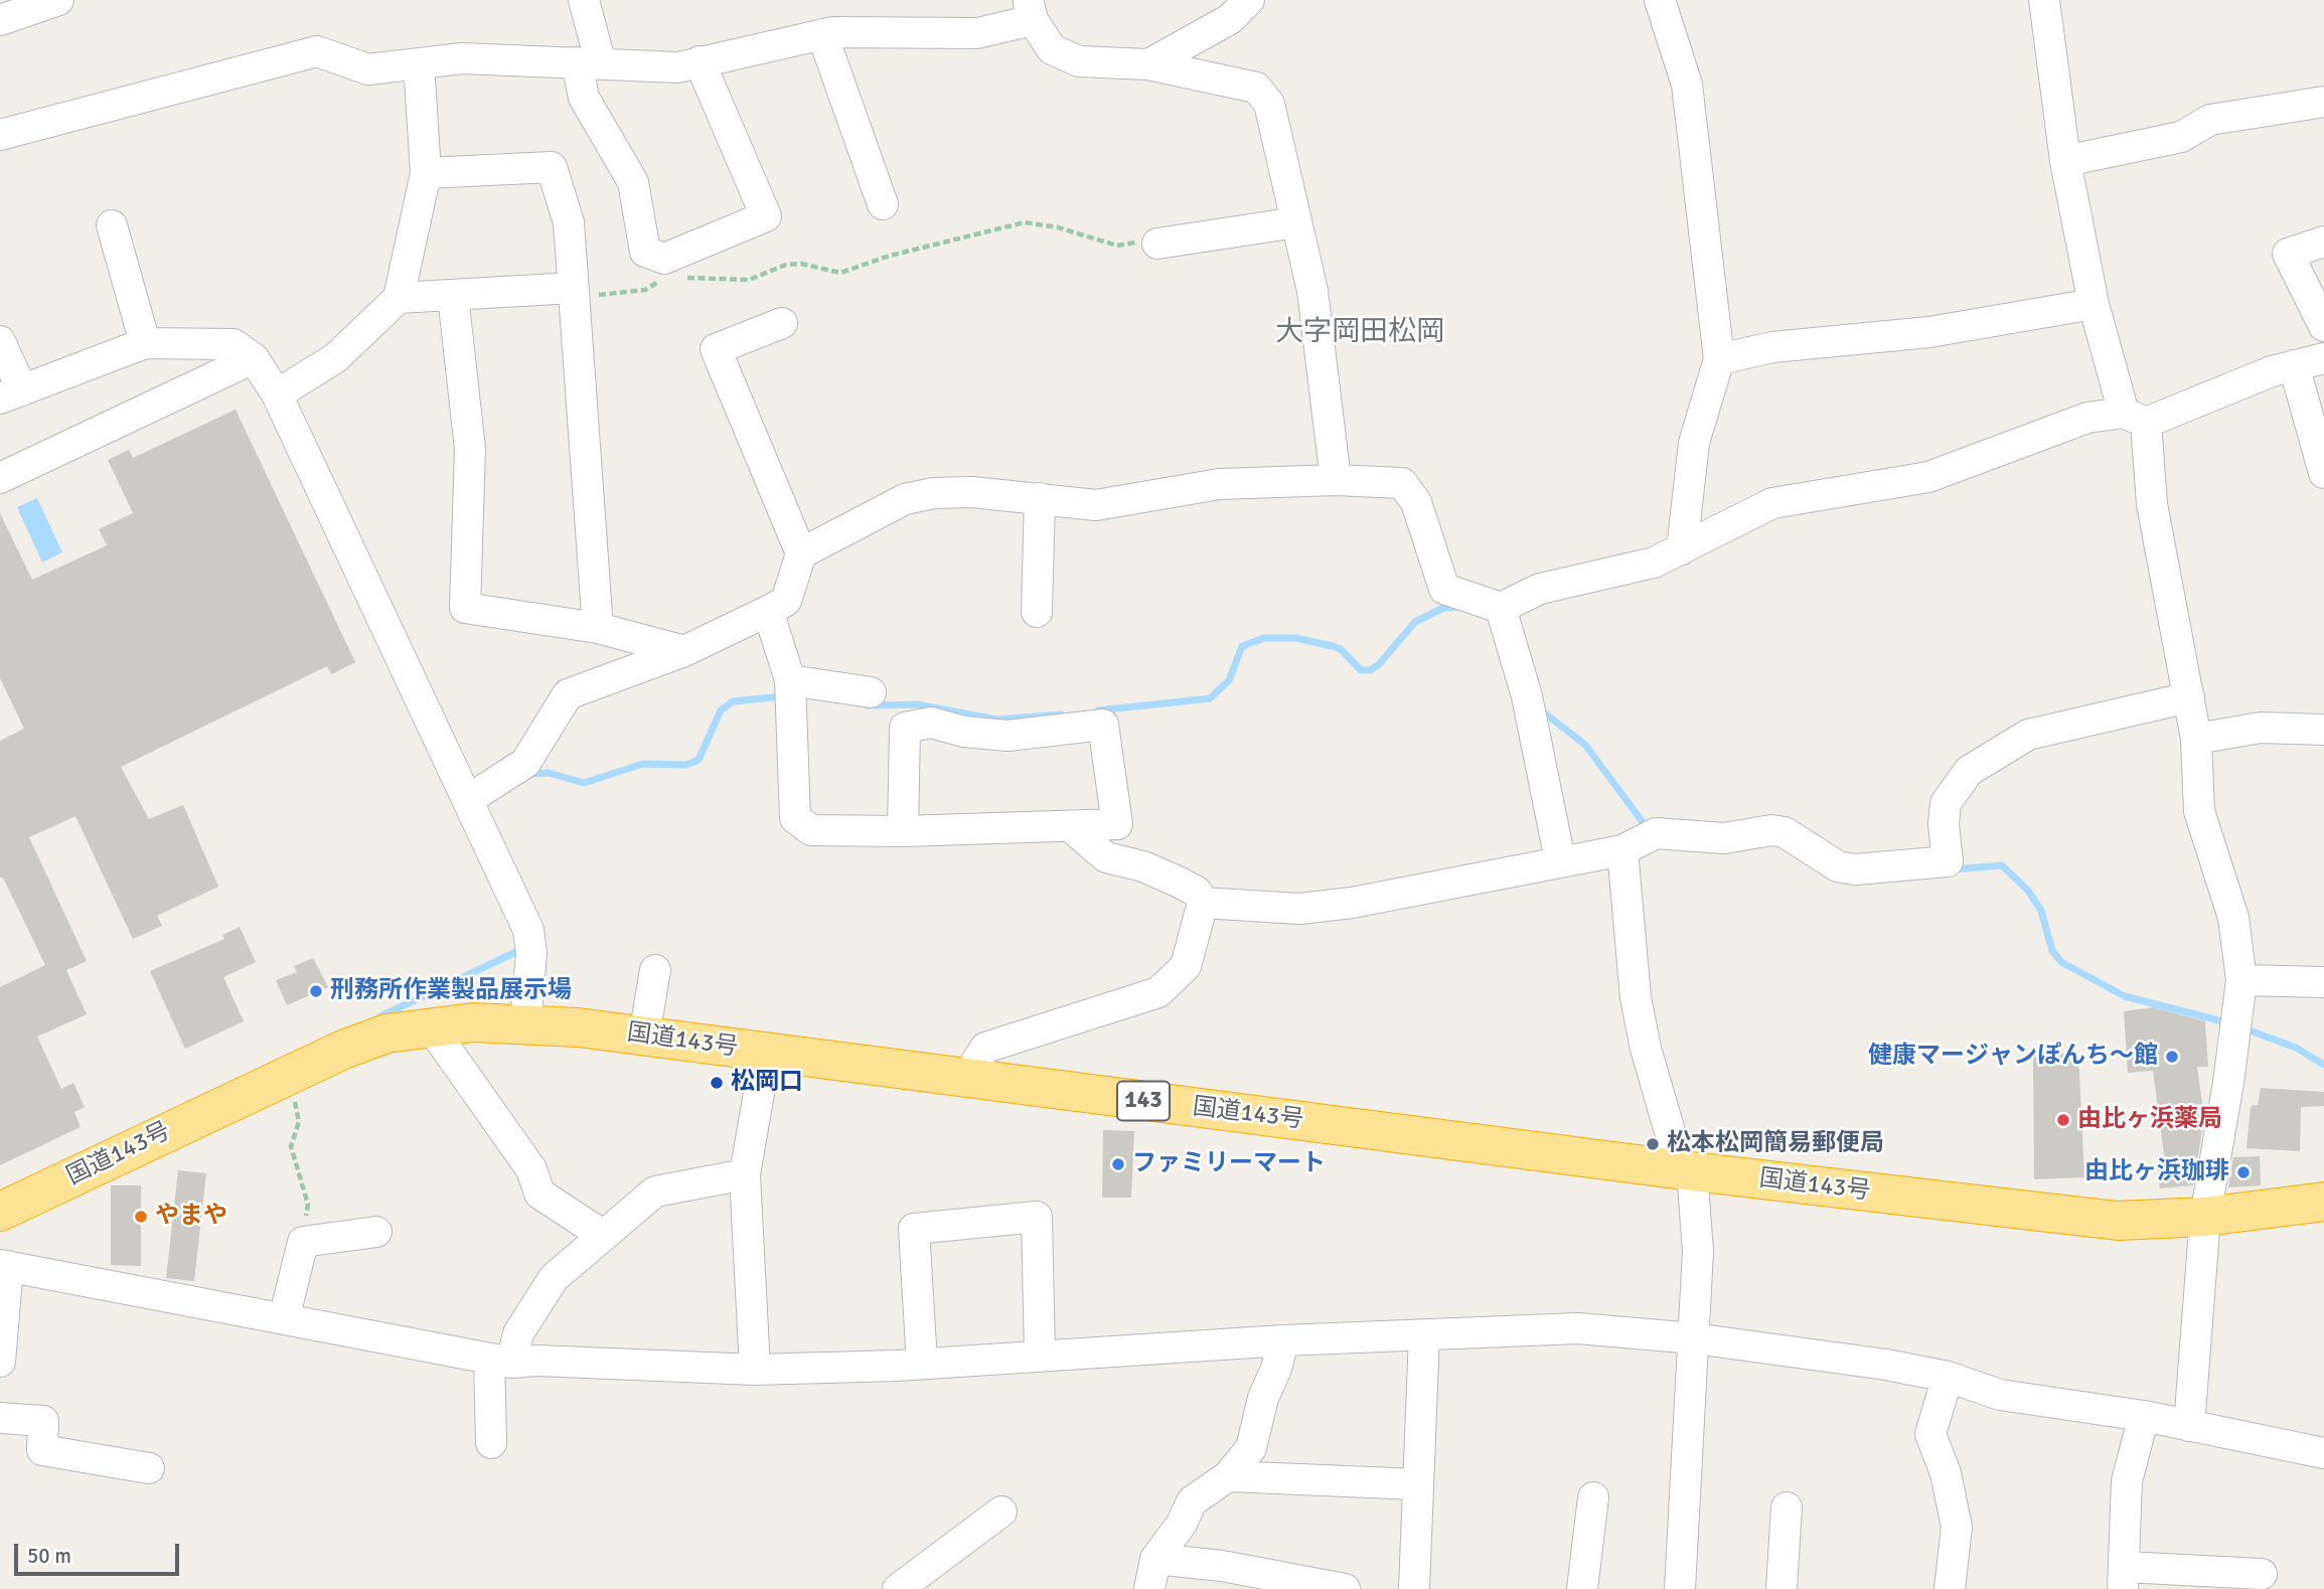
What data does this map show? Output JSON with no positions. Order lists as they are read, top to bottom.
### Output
{
  "streets": {
    "highway": ["国道143号", "143"]
  },
  "districts": ["大字岡田松岡"],
  "places": [
    "刑務所作業製品展示場",
    "健康マージャンぽんち～館",
    "松岡口",
    "由比ヶ浜薬局",
    "松本松岡簡易郵便局",
    "ファミリーマート",
    "由比ヶ浜珈琲",
    "やまや"
  ],
  "scale_bar": "50 m"
}
